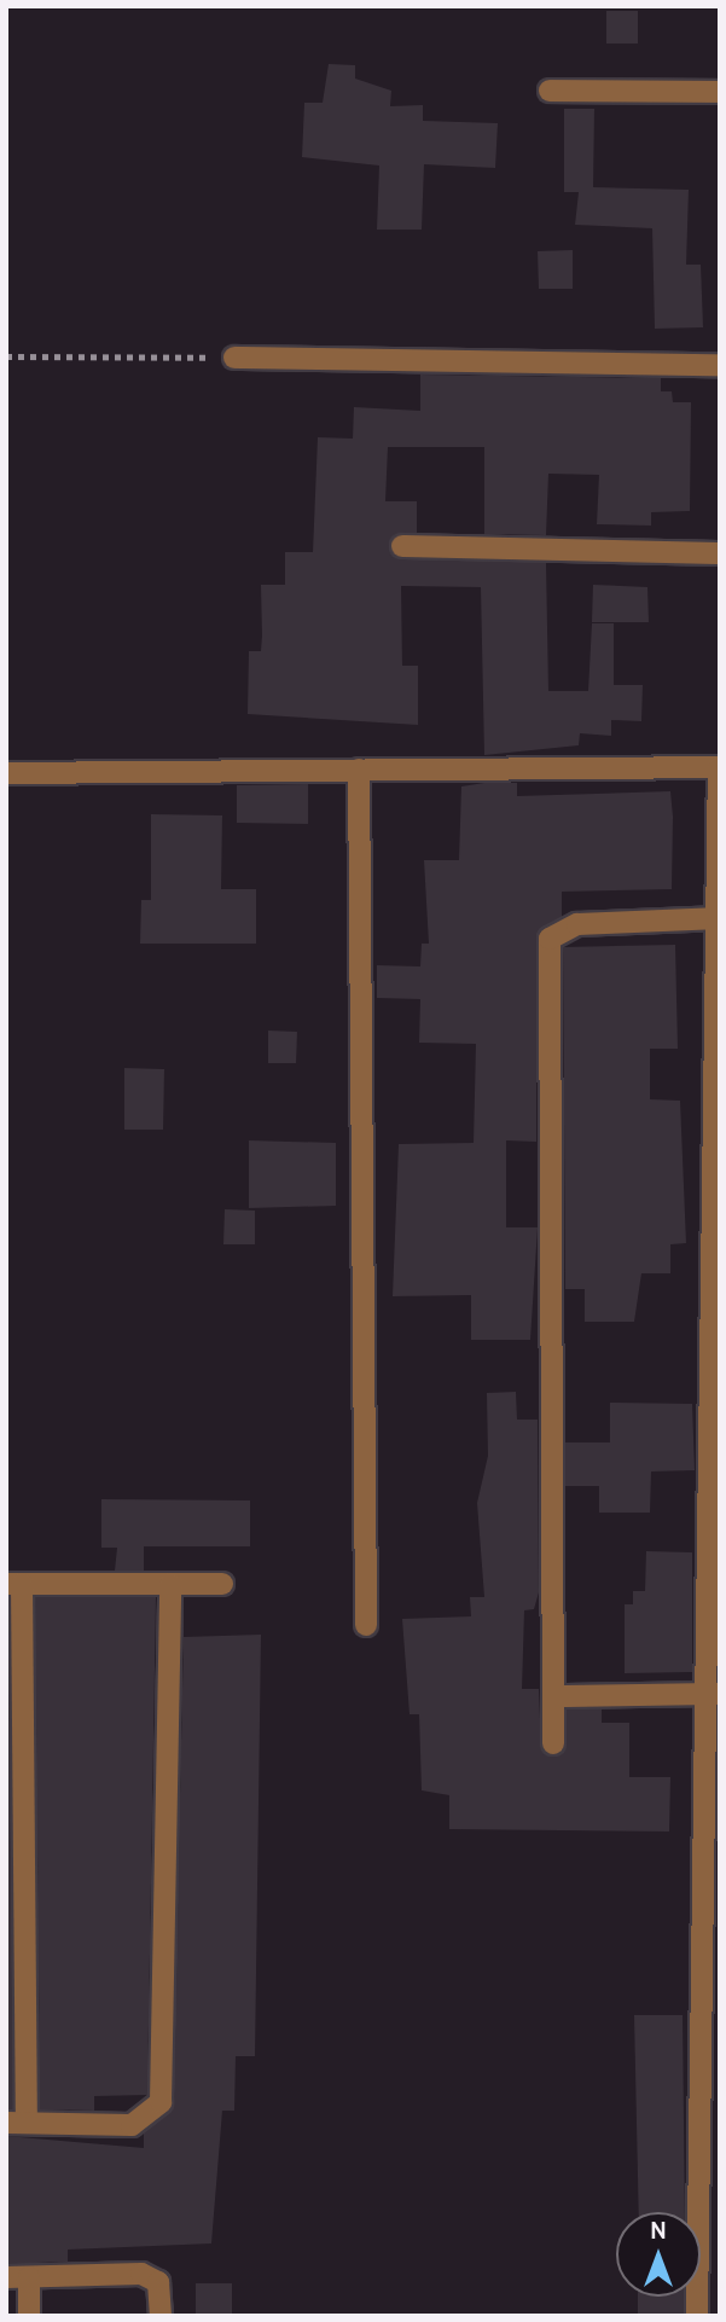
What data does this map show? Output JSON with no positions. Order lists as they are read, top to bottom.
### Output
{
  "north": "top"
}
